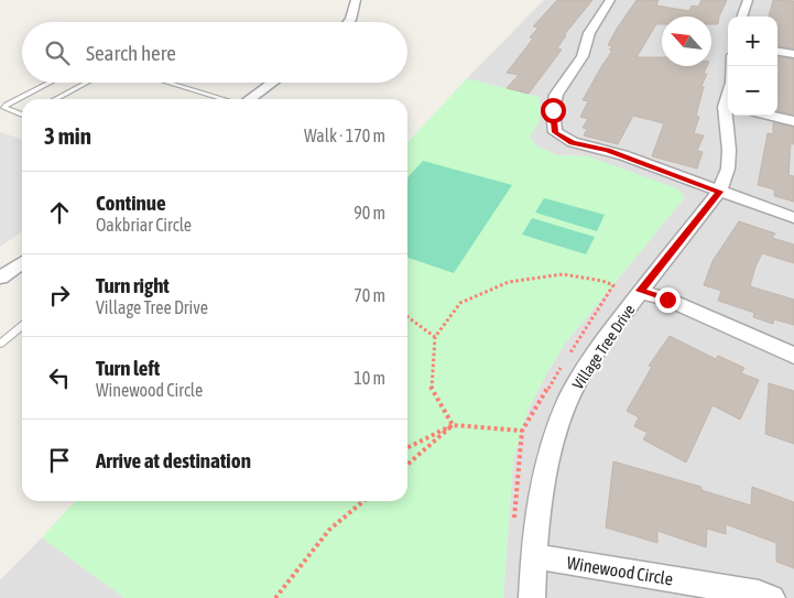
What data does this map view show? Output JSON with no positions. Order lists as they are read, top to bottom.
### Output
{
  "streets": {
    "street": ["Village Tree Drive", "Winewood Circle"]
  },
  "crossings": [
    ["Village Tree Drive", "Winewood Circle"]
  ],
  "north": "top left",
  "page": {
    "map_buttons": ["+", "−"],
    "search": "Search here",
    "heading": ["3 min", "Walk · 170 m"],
    "list": [
      ["Continue", "Oakbriar Circle", "90 m"],
      ["Turn right", "Village Tree Drive", "70 m"],
      ["Turn left", "Winewood Circle", "10 m"],
      "Arrive at destination"
    ]
  }
}
